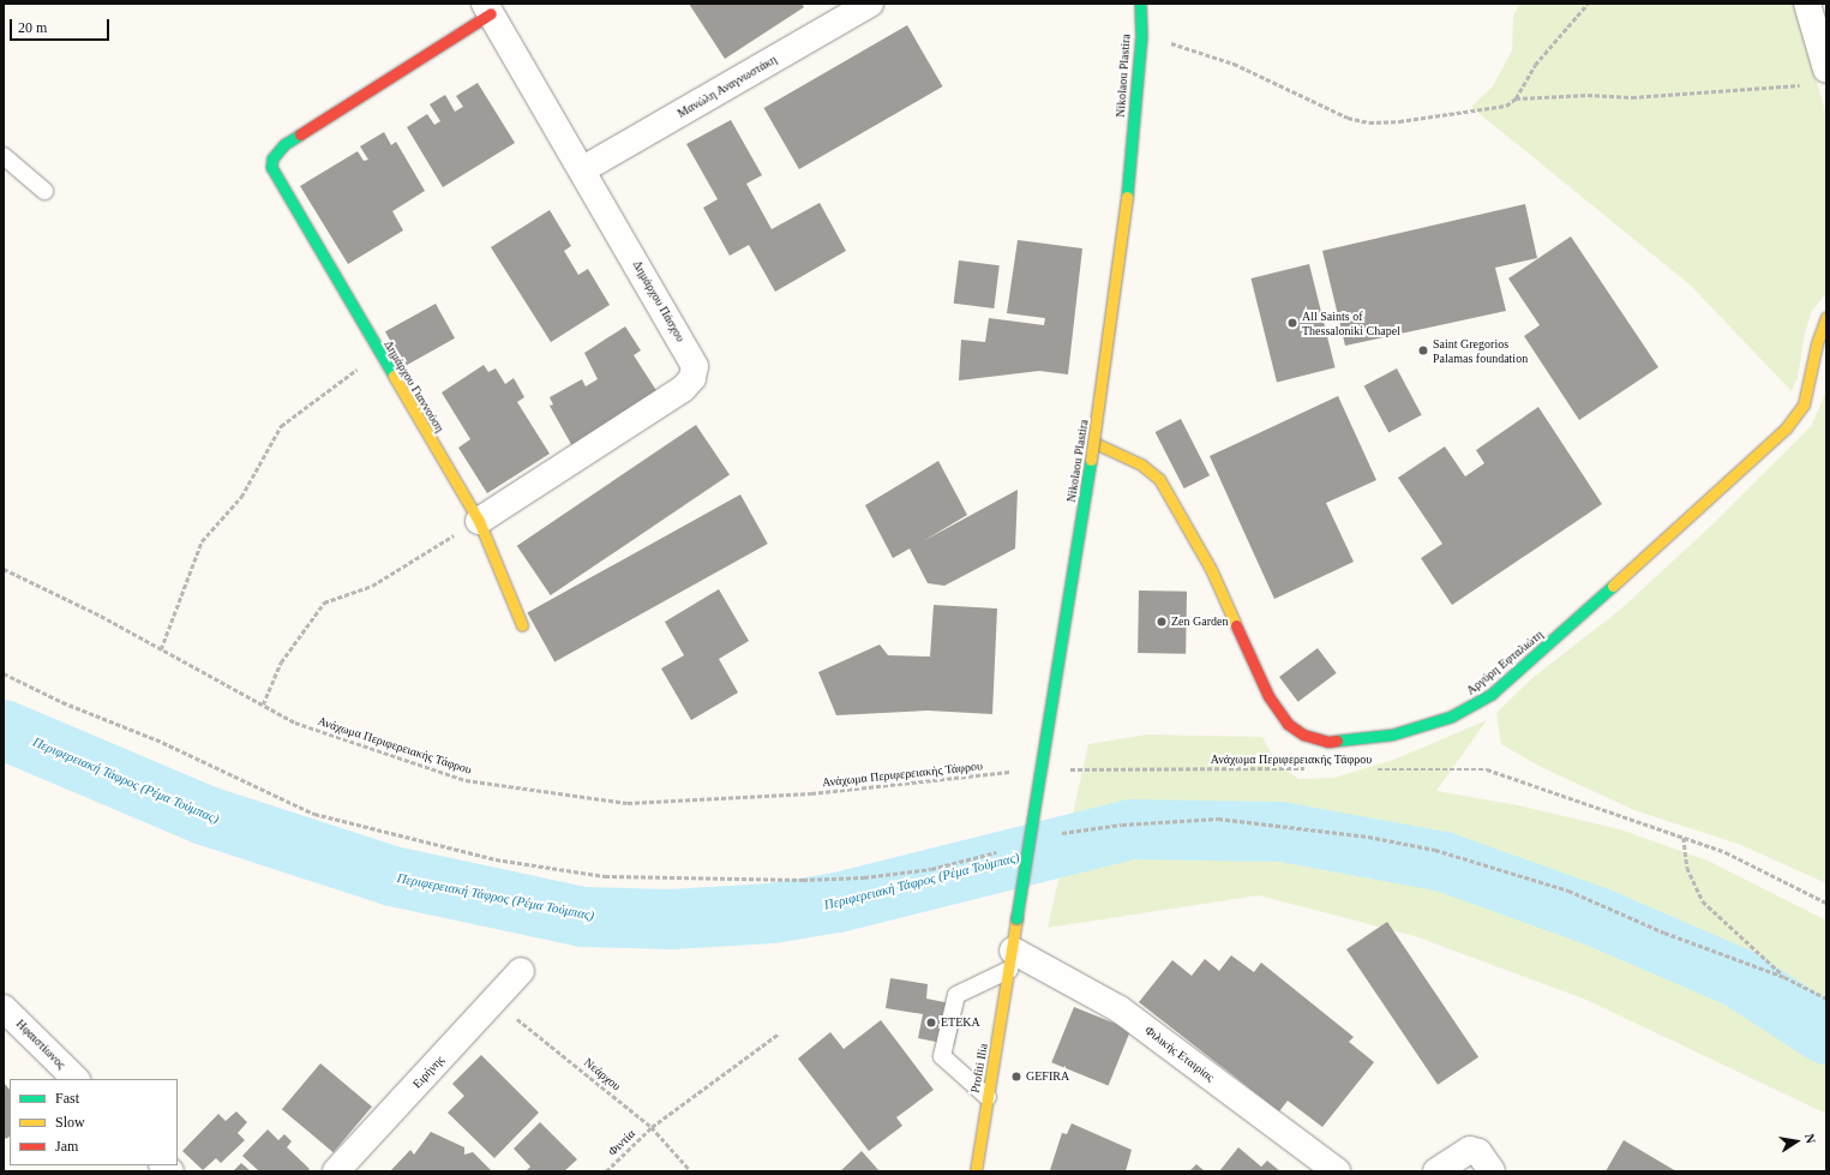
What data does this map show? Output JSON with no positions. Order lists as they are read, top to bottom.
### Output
{
  "streets": {
    "street": [
      "Nikolaou Plastira",
      "Μανώλη Αναγνωστάκη",
      "Δημάρχου Πάσχου",
      "Δημάρχου Γιαννούση",
      "Αργύρη Εφταλιώτη",
      "Ηφαιστίωνος",
      "Φιλικής Εταιρίας",
      "Profiti Ilia",
      "Ειρήνης"
    ],
    "path": ["Ανάχωμα Περιφερειακής Τάφρου", "Νεάρχου", "Φιντία"]
  },
  "crossings": [
    ["Nikolaou Plastira", "Αργύρη Εφταλιώτη"],
    ["Nikolaou Plastira", "Ανάχωμα Περιφερειακής Τάφρου"],
    ["Nikolaou Plastira", "Profiti Ilia"],
    ["Μανώλη Αναγνωστάκη", "Δημάρχου Πάσχου"],
    ["Δημάρχου Πάσχου", "Δημάρχου Γιαννούση"],
    ["Φιλικής Εταιρίας", "Profiti Ilia"],
    ["Ειρήνης", "Νεάρχου"],
    ["Νεάρχου", "Φιντία"]
  ],
  "water": ["Περιφερειακή Τάφρος (Ρέμα Τούμπας)"],
  "places": [
    "All Saints of Thessaloniki Chapel",
    "Saint Gregorios Palamas foundation",
    "Zen Garden",
    "ΕΤΕΚΑ",
    "GEFIRA"
  ],
  "legend": ["Fast", "Slow", "Jam"],
  "scale_bar": "20 m",
  "north": "right"
}
